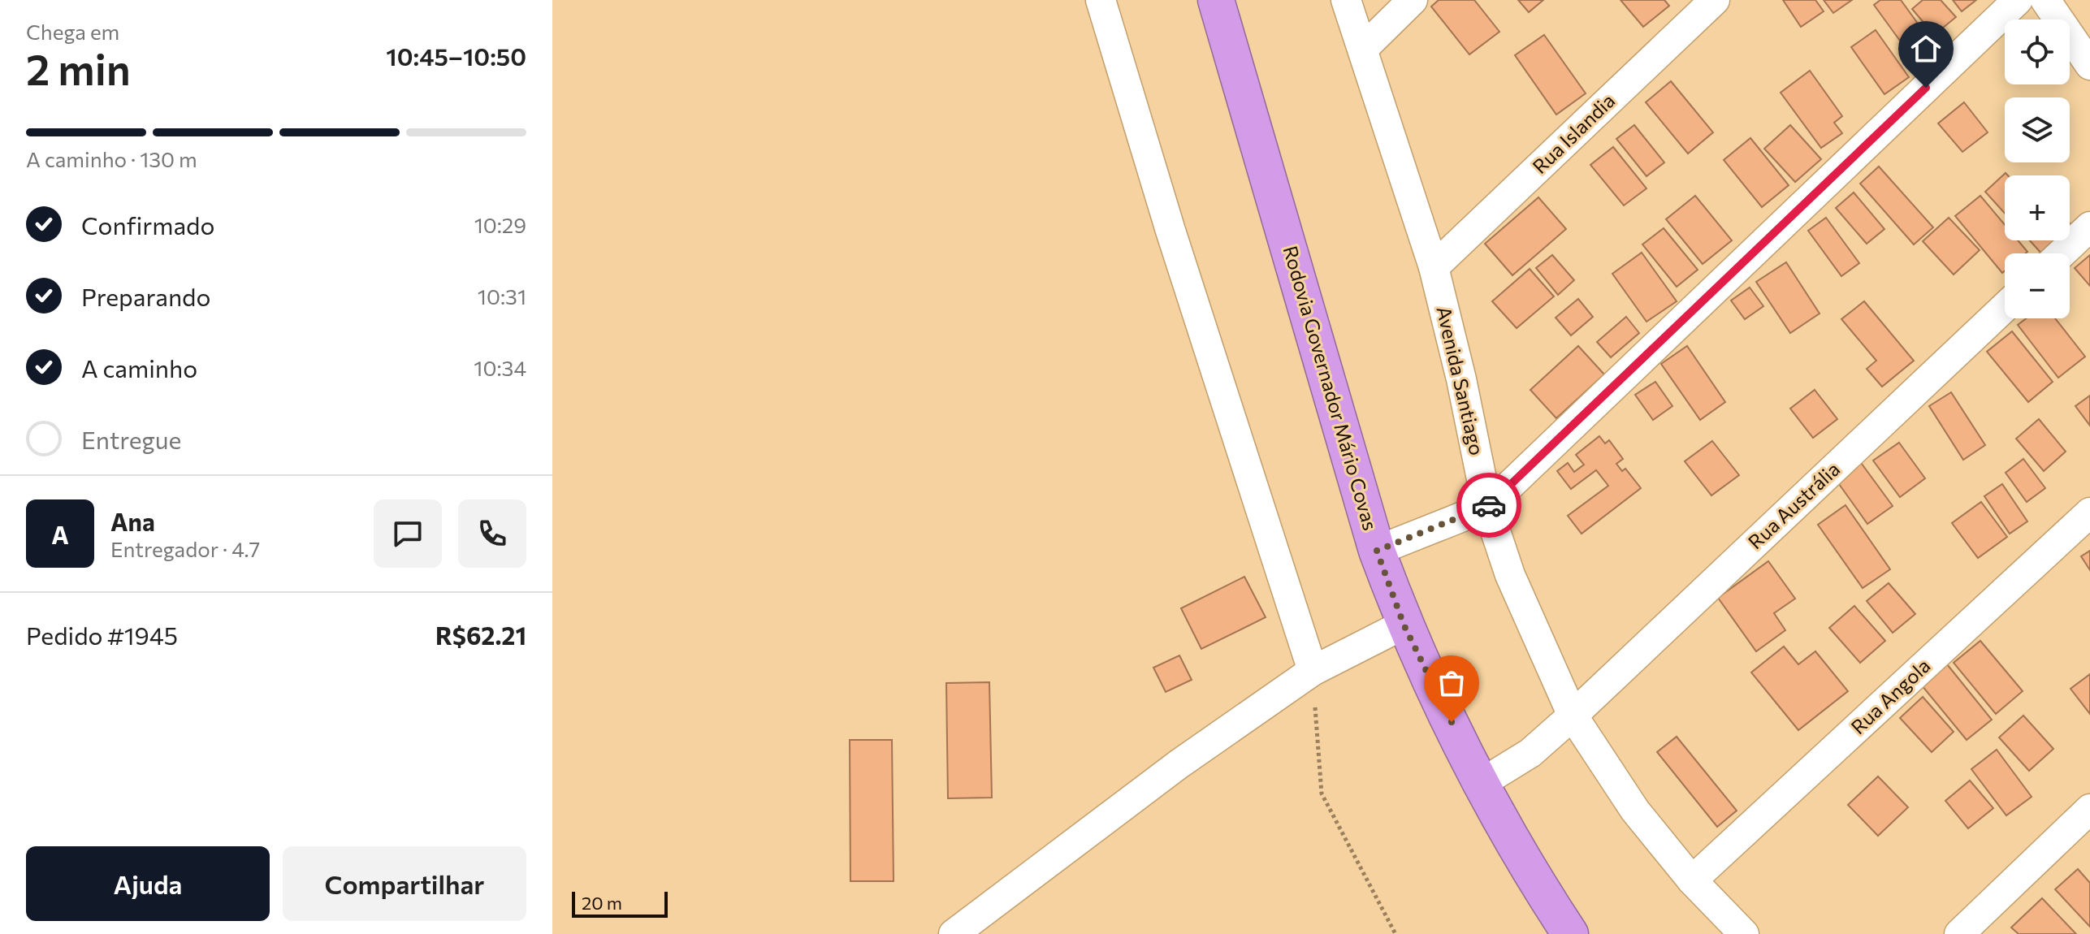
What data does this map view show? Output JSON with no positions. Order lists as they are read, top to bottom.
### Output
{
  "streets": {
    "highway": ["Rodovia Governador Mário Covas"],
    "street": [
      "Rua Islandia",
      "Avenida Santiago",
      "Rua Austrália",
      "Rua Angola"
    ]
  },
  "crossings": [
    ["Rua Islandia", "Avenida Santiago"],
    ["Avenida Santiago", "Rua Austrália"],
    ["Avenida Santiago", "Rua Angola"],
    ["Rodovia Governador Mário Covas", "Rua Austrália"]
  ],
  "scale_bar": "20 m",
  "page": {
    "heading": ["2 min", "Chega em", "10:45–10:50"],
    "panel": [
      "Ana",
      "Entregador · 4.7",
      "Pedido #1945",
      "R$62.21"
    ],
    "map_buttons": ["+", "−"],
    "bar": "A caminho · 130 m",
    "list": [
      ["Confirmado", "10:29"],
      ["Preparando", "10:31"],
      ["A caminho", "10:34"],
      "Entregue"
    ],
    "round": "A",
    "buttons": ["Ajuda", "Compartilhar"],
    "scale": "20 m"
  }
}
